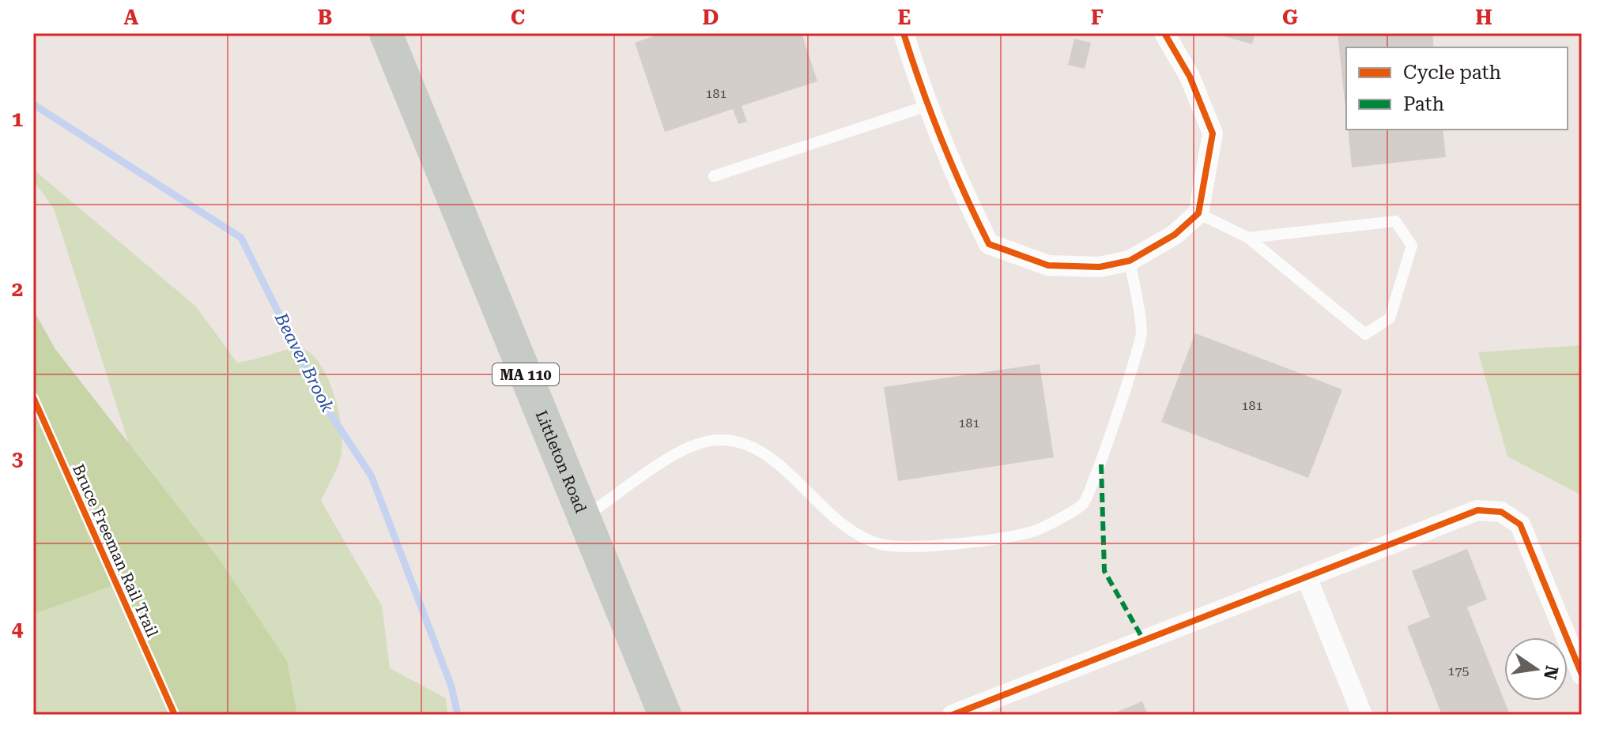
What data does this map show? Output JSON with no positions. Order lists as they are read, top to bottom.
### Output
{
  "streets": {
    "main road": ["MA 110", "Littleton Road"],
    "cycle path": ["Bruce Freeman Rail Trail"]
  },
  "water": ["Beaver Brook"],
  "house_numbers": [
    "181",
    "181",
    "181",
    "175"
  ],
  "legend": ["Cycle path", "Path"],
  "north": "right",
  "grid": {
    "columns": [
      "A",
      "B",
      "C",
      "D",
      "E",
      "F",
      "G",
      "H"
    ],
    "rows": [
      "1",
      "2",
      "3",
      "4"
    ]
  }
}
